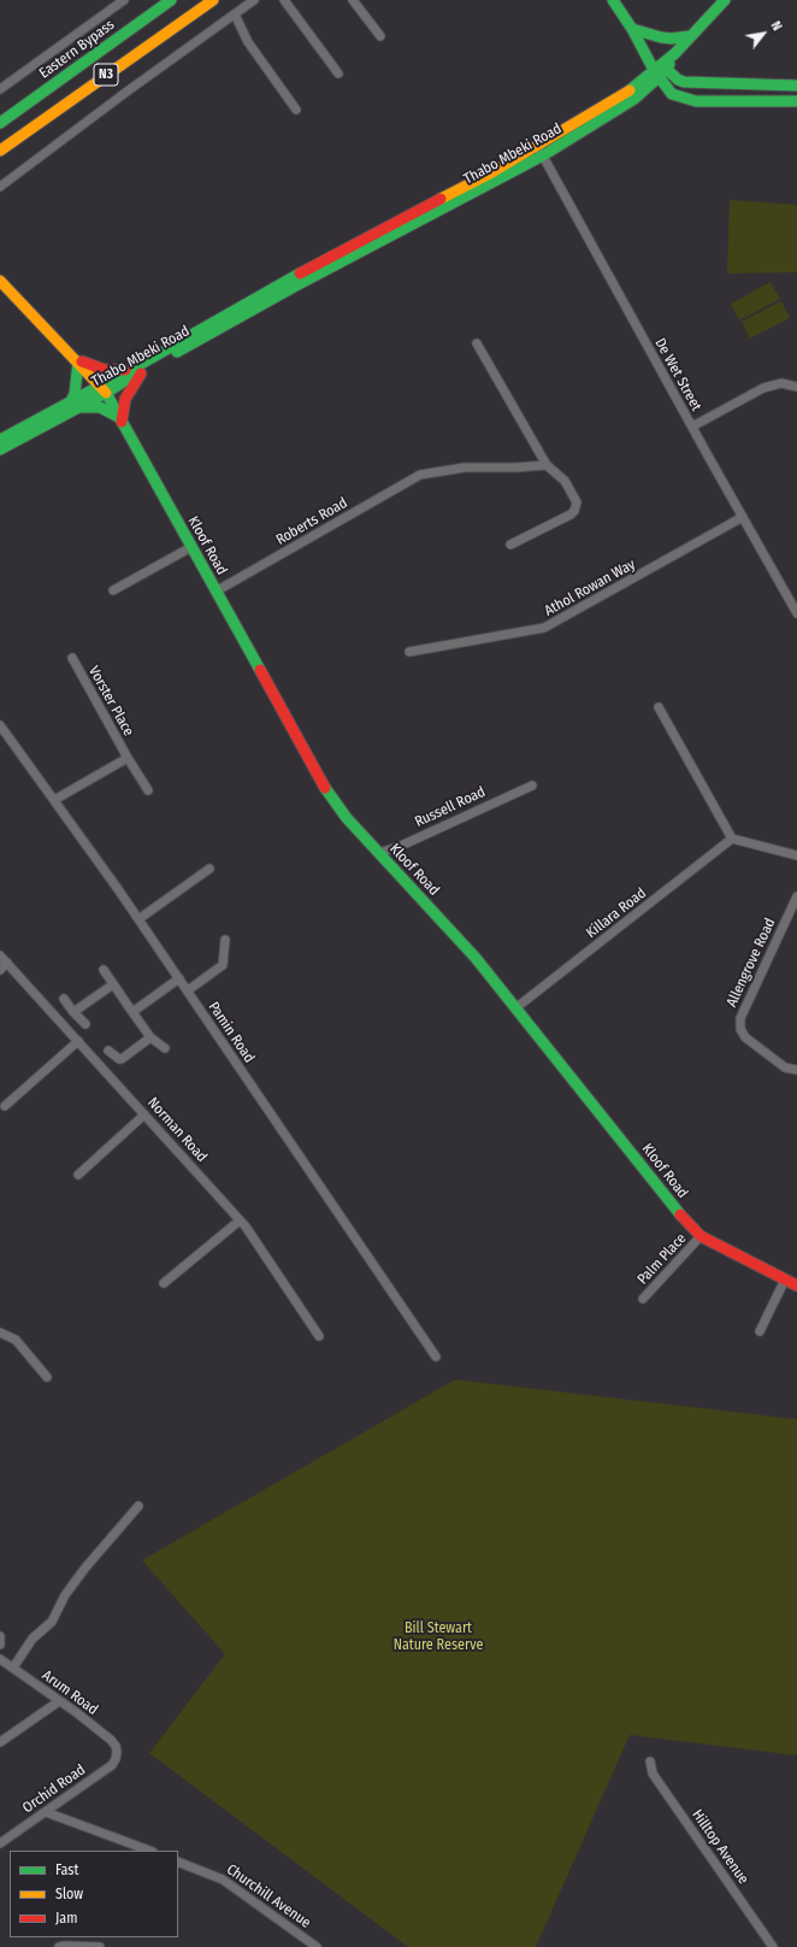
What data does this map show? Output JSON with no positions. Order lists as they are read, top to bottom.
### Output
{
  "streets": {
    "main road": [
      "Eastern Bypass",
      "N3",
      "Thabo Mbeki Road",
      "Kloof Road"
    ],
    "street": [
      "De Wet Street",
      "Roberts Road",
      "Athol Rowan Way",
      "Vorster Place",
      "Russell Road",
      "Killara Road",
      "Allengrove Road",
      "Pamin Road",
      "Norman Road",
      "Palm Place",
      "Arum Road",
      "Orchid Road",
      "Hilltop Avenue",
      "Churchill Avenue"
    ]
  },
  "crossings": [
    ["Thabo Mbeki Road", "De Wet Street"],
    ["Thabo Mbeki Road", "Kloof Road"],
    ["De Wet Street", "Athol Rowan Way"],
    ["Roberts Road", "Kloof Road"],
    ["Kloof Road", "Russell Road"],
    ["Kloof Road", "Killara Road"],
    ["Kloof Road", "Palm Place"],
    ["Vorster Place", "Pamin Road"],
    ["Arum Road", "Orchid Road"]
  ],
  "parks": ["Bill Stewart Nature Reserve"],
  "legend": ["Fast", "Slow", "Jam"],
  "north": "top right"
}
